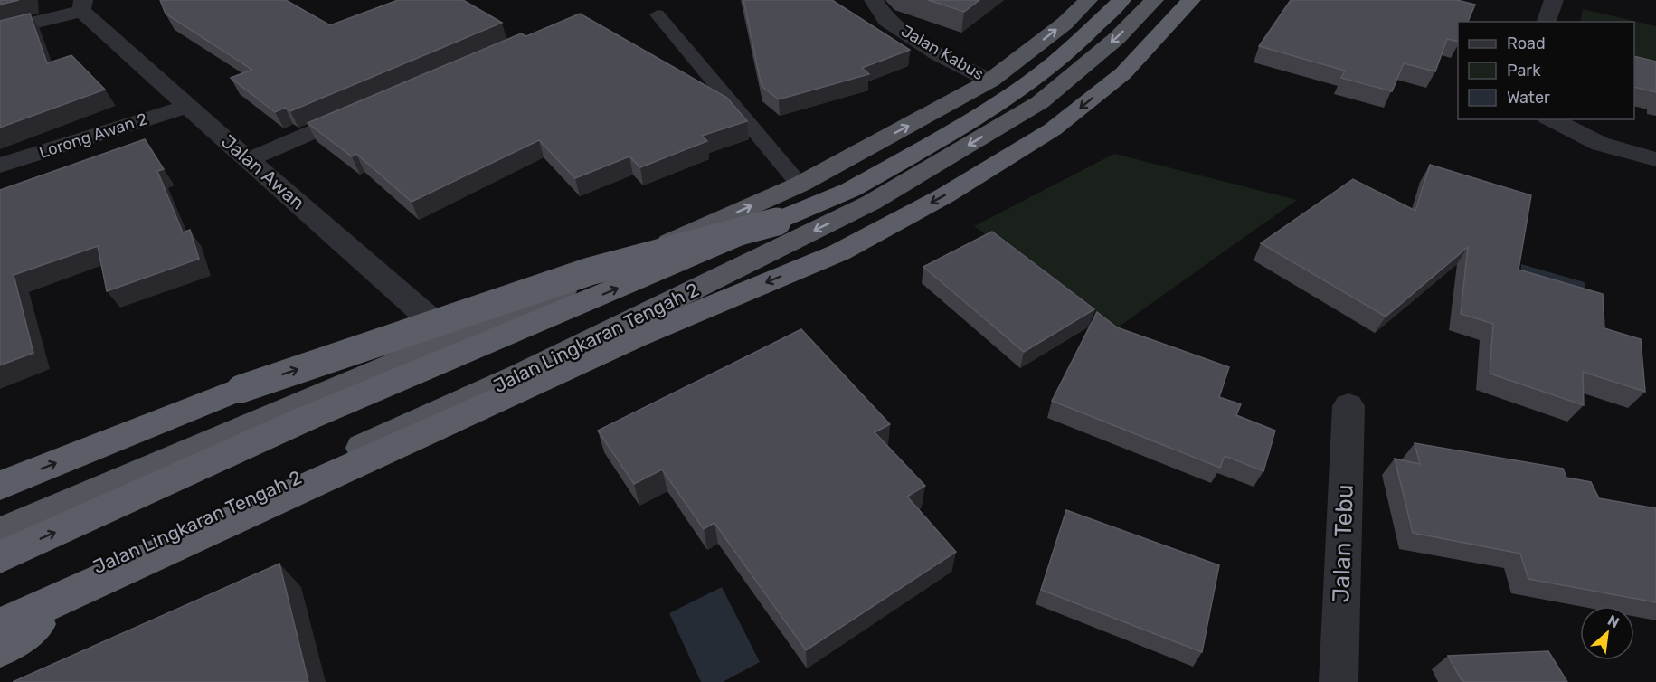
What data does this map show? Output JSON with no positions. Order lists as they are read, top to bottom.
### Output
{
  "streets": {
    "highway": ["Jalan Lingkaran Tengah 2"],
    "street": [
      "Jalan Kabus",
      "Lorong Awan 2",
      "Jalan Awan",
      "Jalan Tebu"
    ]
  },
  "crossings": [
    ["Lorong Awan 2", "Jalan Awan"]
  ],
  "legend": ["Road", "Park", "Water"],
  "north": "top right"
}
